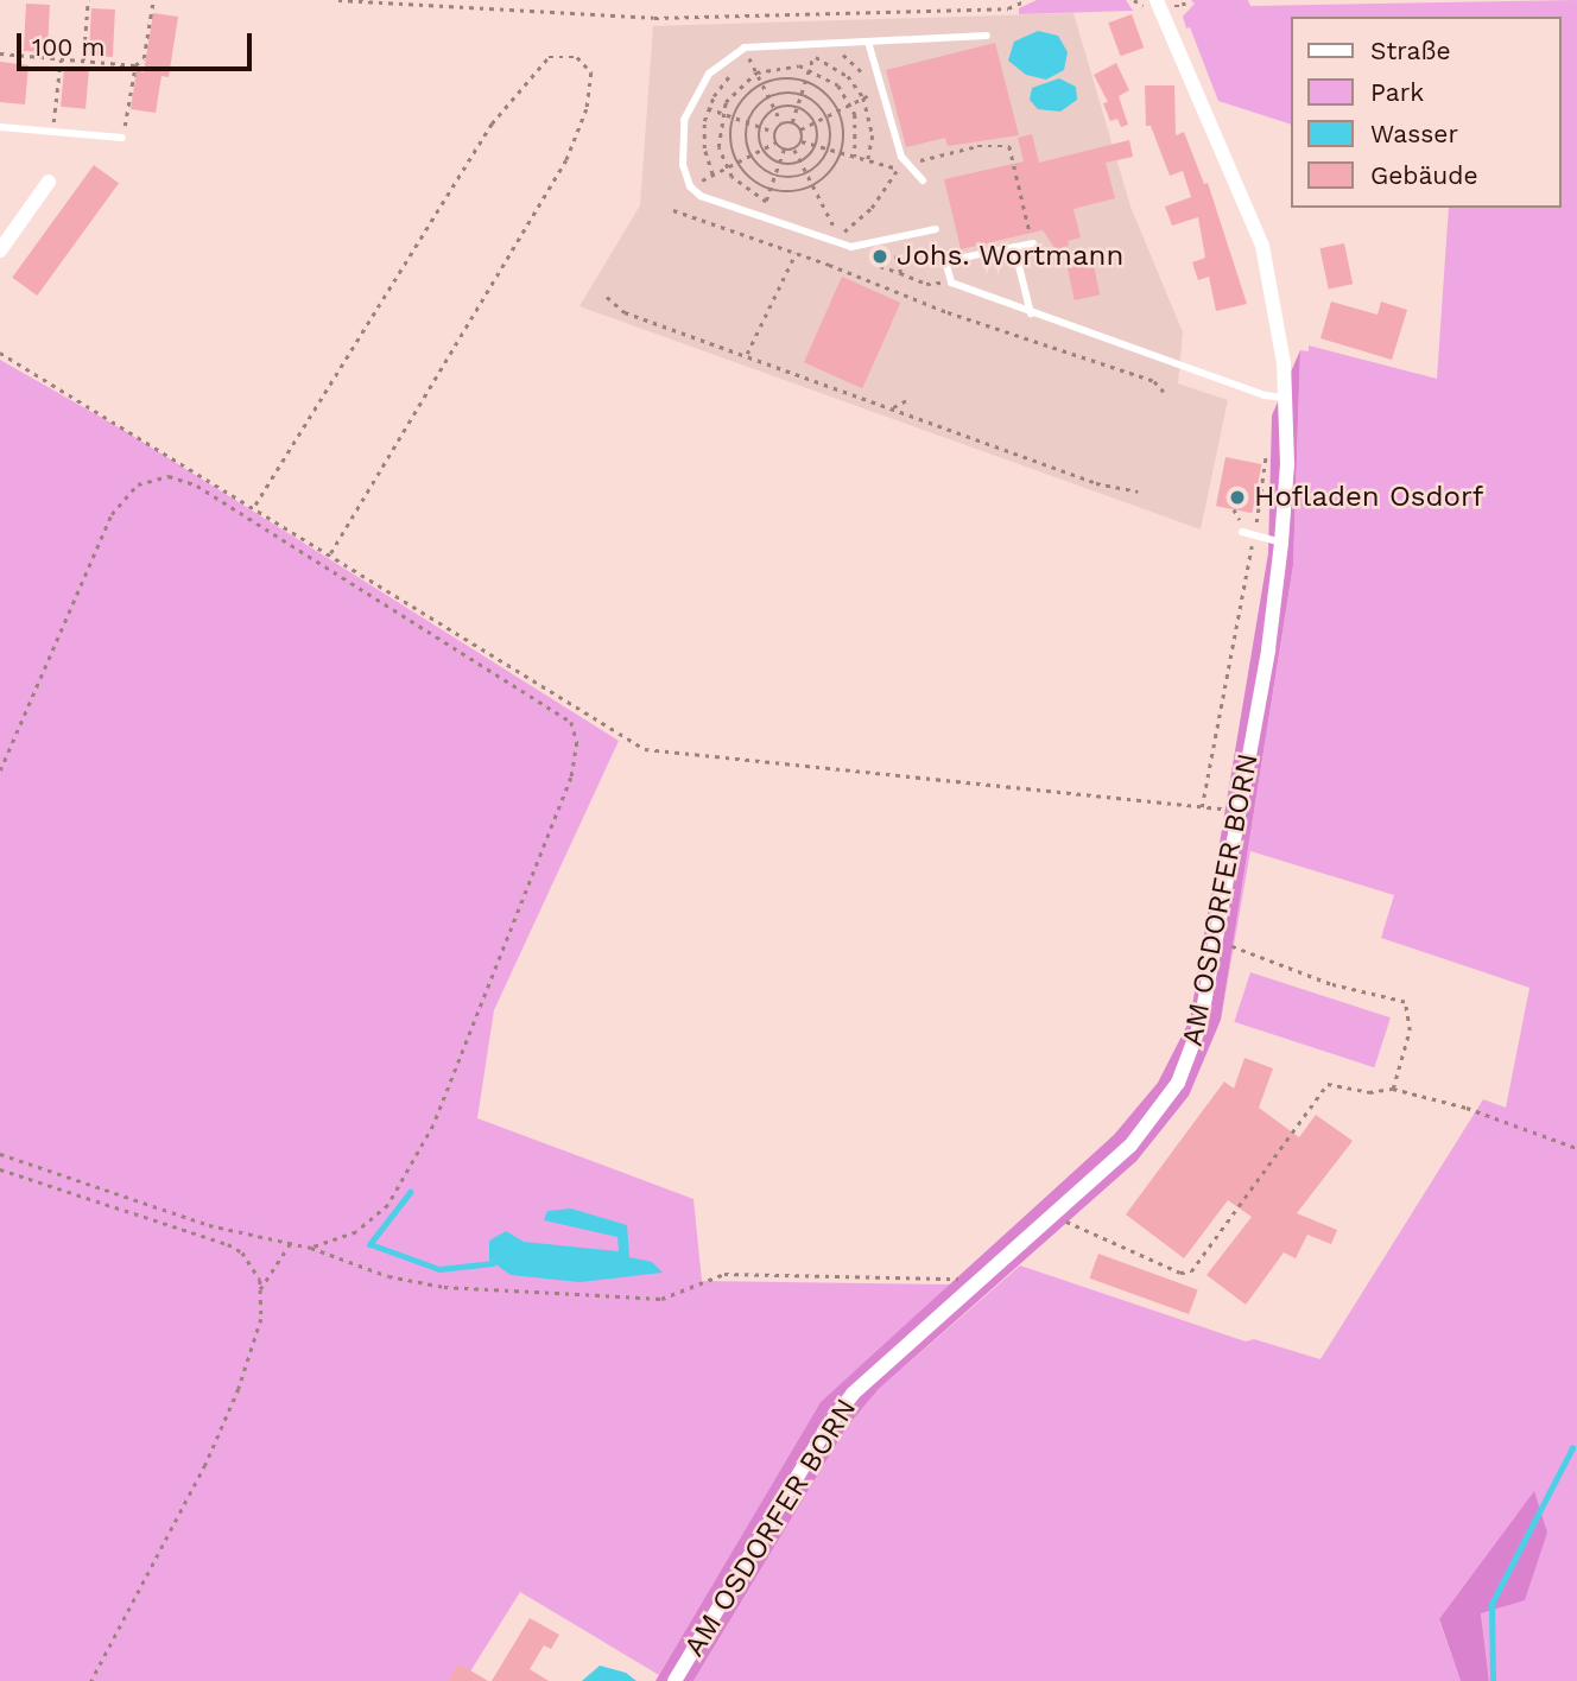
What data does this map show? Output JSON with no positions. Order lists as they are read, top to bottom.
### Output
{
  "streets": {
    "street": ["AM OSDORFER BORN"]
  },
  "places": ["Johs. Wortmann", "Hofladen Osdorf"],
  "legend": [
    "Straße",
    "Park",
    "Wasser",
    "Gebäude"
  ],
  "scale_bar": "100 m"
}
